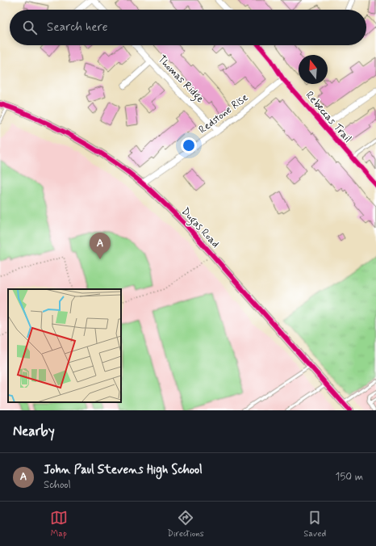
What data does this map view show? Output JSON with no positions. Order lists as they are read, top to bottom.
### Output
{
  "streets": {
    "street": [
      "Thomas Ridge",
      "Redstone Rise",
      "Rebeccas Trail",
      "Dugas Road"
    ]
  },
  "crossings": [
    ["Thomas Ridge", "Redstone Rise"],
    ["Redstone Rise", "Rebeccas Trail"],
    ["Redstone Rise", "Dugas Road"]
  ],
  "north": "top",
  "page": {
    "search": "Search here",
    "pins": "A",
    "heading": "Nearby",
    "list": [
      {
        "mark": "A",
        "name": "John Paul Stevens High School",
        "note": "School",
        "value": "150 m"
      }
    ],
    "nav": ["Map", "Directions", "Saved"]
  }
}
